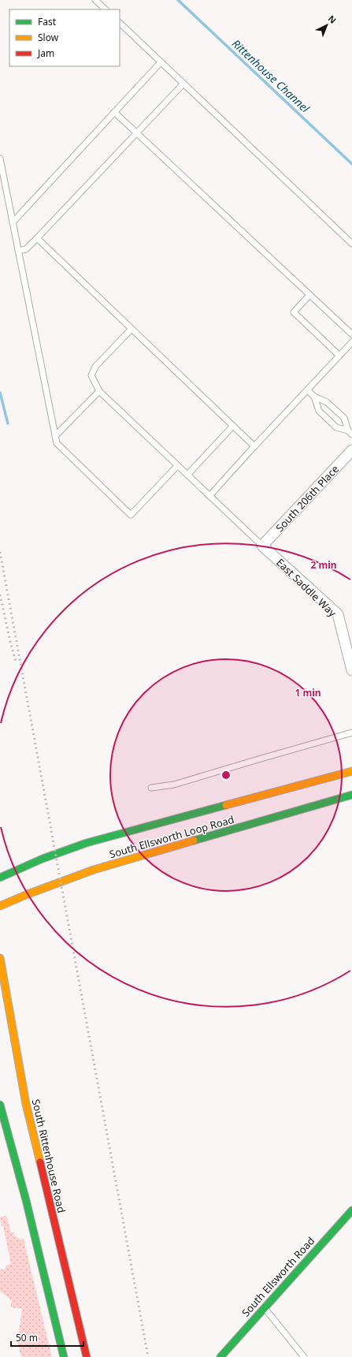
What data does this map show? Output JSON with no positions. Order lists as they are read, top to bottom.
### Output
{
  "streets": {
    "main road": ["South Ellsworth Loop Road", "South Rittenhouse Road", "South Ellsworth Road"],
    "street": ["South 206th Place", "East Saddle Way"]
  },
  "crossings": [
    ["South 206th Place", "East Saddle Way"]
  ],
  "water": ["Rittenhouse Channel"],
  "legend": ["Fast", "Slow", "Jam"],
  "scale_bar": "50 m",
  "north": "top right",
  "rings": ["2 min", "1 min"]
}
